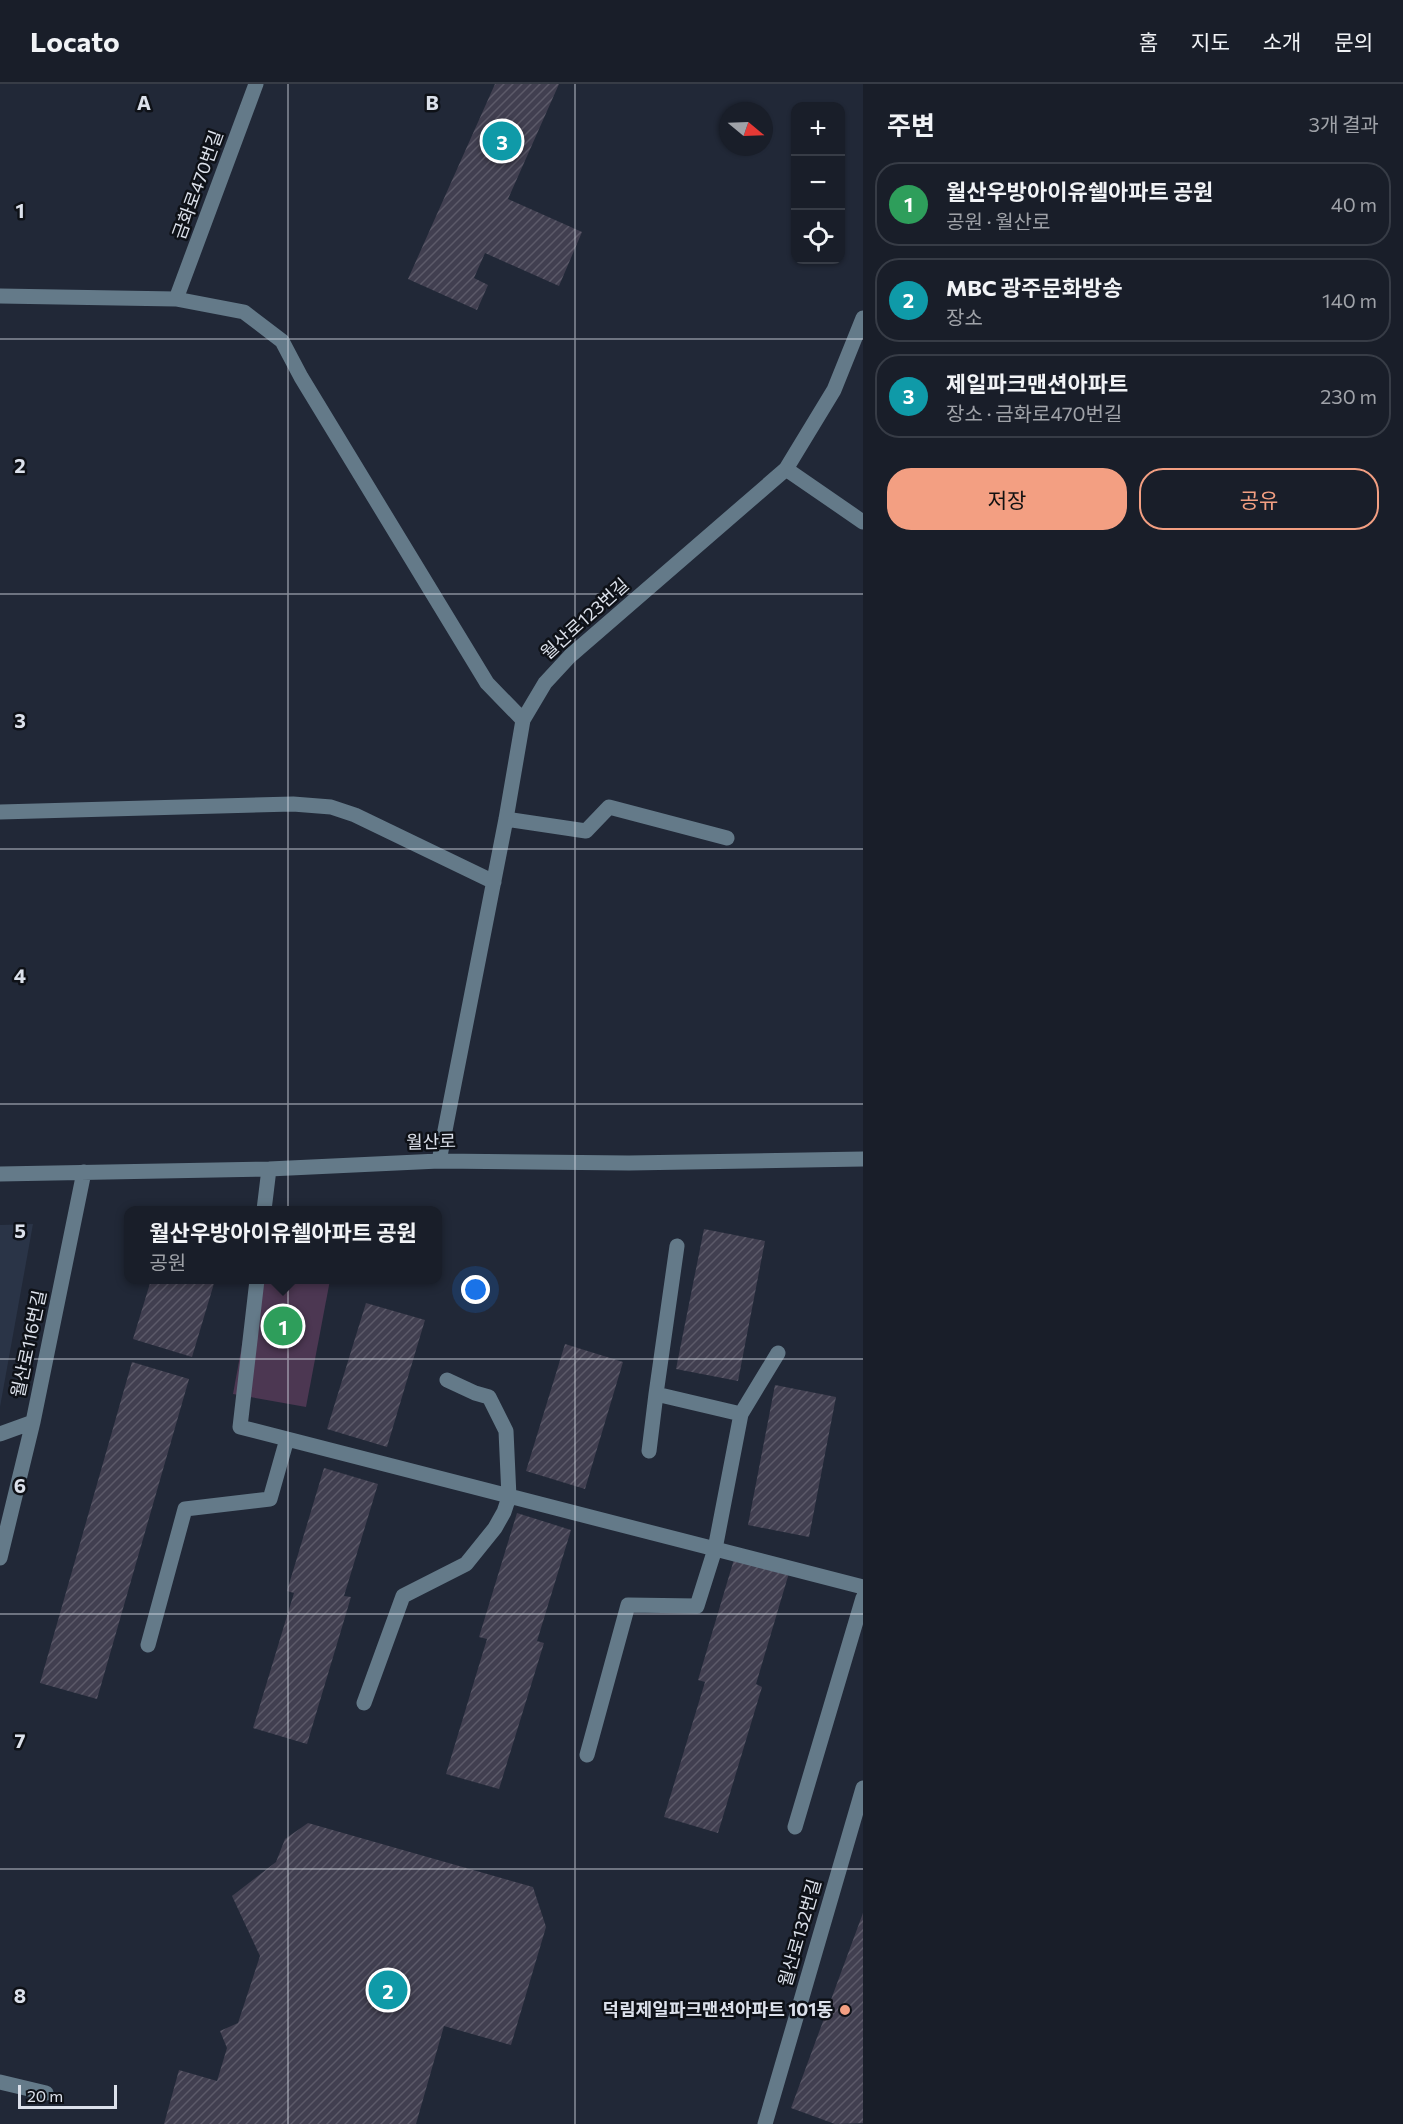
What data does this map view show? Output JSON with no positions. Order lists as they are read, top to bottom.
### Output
{
  "streets": {
    "street": [
      "금화로470번길",
      "월산로123번길",
      "월산로",
      "월산로116번길",
      "월산로132번길"
    ]
  },
  "crossings": [
    ["월산로123번길", "월산로"],
    ["월산로", "월산로116번길"]
  ],
  "places": ["덕림제일파크맨션아파트 101동"],
  "scale_bar": "20 m",
  "north": "right",
  "page": {
    "header": "Locato",
    "nav": [
      "홈",
      "지도",
      "소개",
      "문의"
    ],
    "heading": ["주변", "3개 결과"],
    "map_buttons": ["+", "−"],
    "pins": ["3", "1", "2"],
    "list": [
      {
        "mark": "1",
        "name": "월산우방아이유쉘아파트 공원",
        "note": "공원 · 월산로",
        "value": "40 m"
      },
      {
        "mark": "2",
        "name": "MBC 광주문화방송",
        "note": "장소",
        "value": "140 m"
      },
      {
        "mark": "3",
        "name": "제일파크맨션아파트",
        "note": "장소 · 금화로470번길",
        "value": "230 m"
      }
    ],
    "buttons": ["저장", "공유"],
    "popup": ["월산우방아이유쉘아파트 공원", "공원"],
    "scale": "20 m"
  },
  "grid": {
    "columns": ["A", "B"],
    "rows": [
      "1",
      "2",
      "3",
      "4",
      "5",
      "6",
      "7",
      "8"
    ]
  }
}
